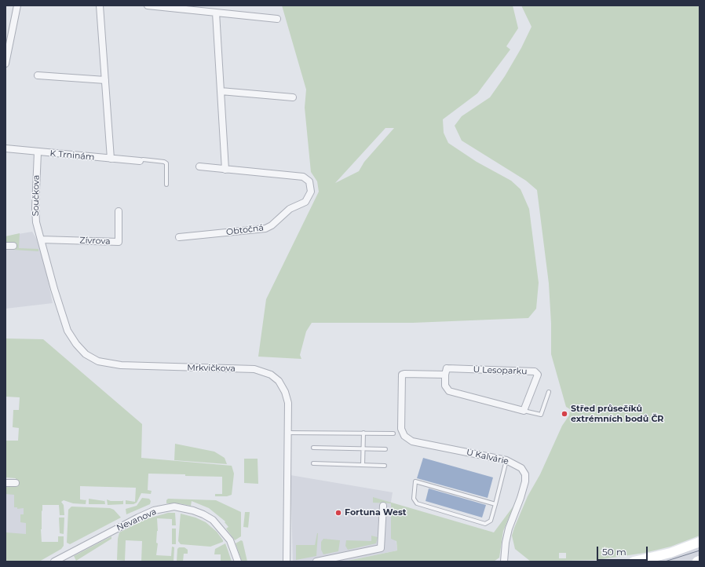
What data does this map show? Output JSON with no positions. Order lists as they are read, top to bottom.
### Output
{
  "streets": {
    "street": [
      "K Trninám",
      "Součkova",
      "Obtočná",
      "Zívrova",
      "Mrkvičkova",
      "U Lesoparku",
      "U Kalvárie",
      "Nevanova"
    ]
  },
  "crossings": [
    ["K Trninám", "Součkova"],
    ["Součkova", "Zívrova"],
    ["Součkova", "Mrkvičkova"],
    ["Zívrova", "Mrkvičkova"],
    ["U Lesoparku", "U Kalvárie"]
  ],
  "places": ["Střed průsečíků extrémních bodů ČR", "Fortuna West"],
  "scale_bar": "50 m"
}
